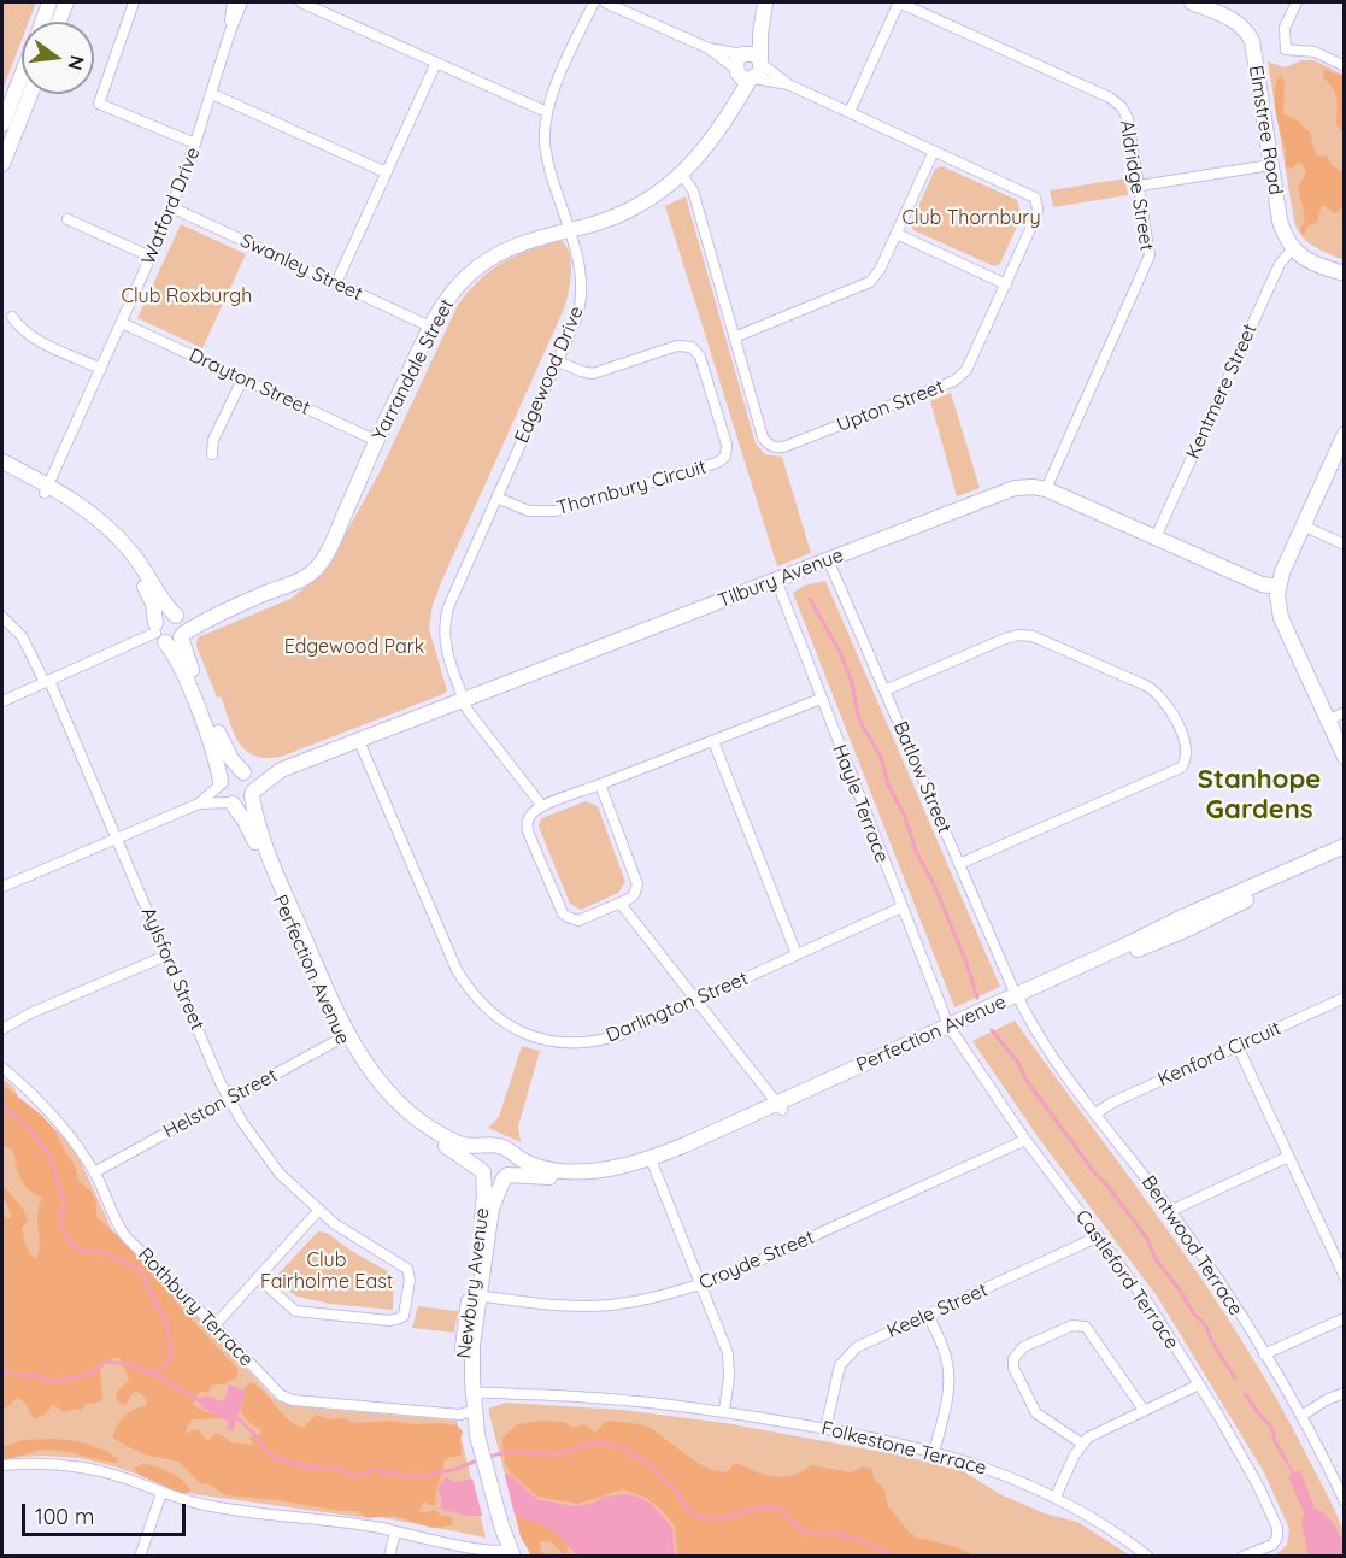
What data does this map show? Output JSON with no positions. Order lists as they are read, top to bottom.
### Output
{
  "streets": {
    "street": [
      "Elmstree Road",
      "Aldridge Street",
      "Watford Drive",
      "Swanley Street",
      "Yarrandale Street",
      "Edgewood Drive",
      "Drayton Street",
      "Kentmere Street",
      "Upton Street",
      "Thornbury Circuit",
      "Tilbury Avenue",
      "Batlow Street",
      "Hayle Terrace",
      "Aylsford Street",
      "Perfection Avenue",
      "Darlington Street",
      "Kenford Circuit",
      "Helston Street",
      "Bentwood Terrace",
      "Croyde Street",
      "Castleford Terrace",
      "Newbury Avenue",
      "Rothbury Terrace",
      "Keele Street",
      "Folkestone Terrace"
    ]
  },
  "crossings": [
    ["Elmstree Road", "Kentmere Street"],
    ["Aldridge Street", "Tilbury Avenue"],
    ["Watford Drive", "Swanley Street"],
    ["Watford Drive", "Drayton Street"],
    ["Swanley Street", "Yarrandale Street"],
    ["Yarrandale Street", "Edgewood Drive"],
    ["Yarrandale Street", "Drayton Street"],
    ["Yarrandale Street", "Upton Street"],
    ["Edgewood Drive", "Thornbury Circuit"],
    ["Edgewood Drive", "Tilbury Avenue"],
    ["Kentmere Street", "Tilbury Avenue"],
    ["Tilbury Avenue", "Batlow Street"],
    ["Tilbury Avenue", "Hayle Terrace"],
    ["Tilbury Avenue", "Perfection Avenue"],
    ["Tilbury Avenue", "Darlington Street"],
    ["Batlow Street", "Perfection Avenue"],
    ["Batlow Street", "Bentwood Terrace"],
    ["Hayle Terrace", "Perfection Avenue"],
    ["Hayle Terrace", "Darlington Street"],
    ["Hayle Terrace", "Castleford Terrace"],
    ["Aylsford Street", "Helston Street"],
    ["Perfection Avenue", "Helston Street"],
    ["Perfection Avenue", "Bentwood Terrace"],
    ["Perfection Avenue", "Castleford Terrace"],
    ["Perfection Avenue", "Newbury Avenue"],
    ["Kenford Circuit", "Bentwood Terrace"],
    ["Helston Street", "Rothbury Terrace"],
    ["Croyde Street", "Castleford Terrace"],
    ["Croyde Street", "Newbury Avenue"],
    ["Castleford Terrace", "Keele Street"],
    ["Newbury Avenue", "Rothbury Terrace"],
    ["Newbury Avenue", "Folkestone Terrace"],
    ["Keele Street", "Folkestone Terrace"]
  ],
  "districts": ["Stanhope Gardens"],
  "parks": [
    "Club Thornbury",
    "Club Roxburgh",
    "Edgewood Park",
    "Club Fairholme East"
  ],
  "scale_bar": "100 m",
  "north": "right"
}
